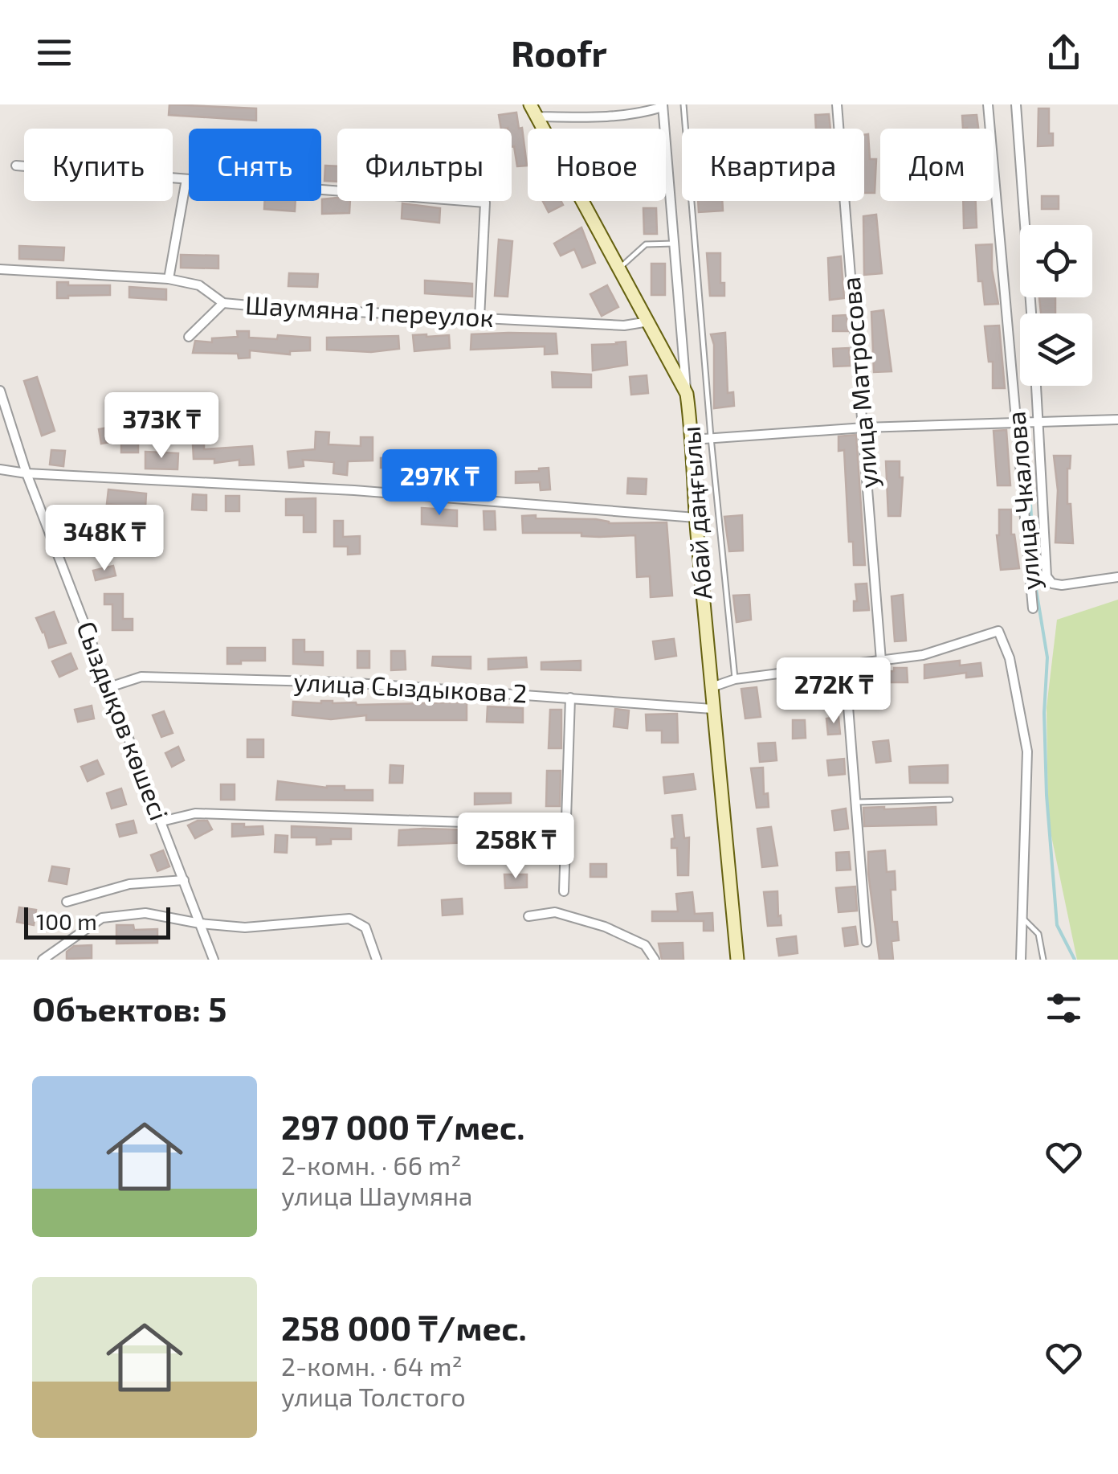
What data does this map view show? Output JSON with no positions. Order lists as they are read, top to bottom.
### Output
{
  "streets": {
    "street": [
      "Шаумяна 1 переулок",
      "улица Матросова",
      "улица Чкалова",
      "Абай даңғылы",
      "улица Сыздыкова 2",
      "Сыздықов көшесі"
    ]
  },
  "crossings": [
    ["Шаумяна 1 переулок", "Абай даңғылы"],
    ["Абай даңғылы", "улица Сыздыкова 2"],
    ["улица Сыздыкова 2", "Сыздықов көшесі"]
  ],
  "scale_bar": "100 m",
  "page": {
    "header": "Roofr",
    "chip": [
      "Купить",
      "Снять",
      "Фильтры",
      "Новое",
      "Квартира",
      "Дом"
    ],
    "price": [
      "373K ₸",
      "297K ₸",
      "348K ₸",
      "272K ₸",
      "258K ₸"
    ],
    "scale": "100 m",
    "heading": "Объектов: 5",
    "list": [
      {
        "name": "297 000 ₸/мес.",
        "note": "2-комн. · 66 m² · улица Шаумяна"
      },
      {
        "name": "258 000 ₸/мес.",
        "note": "2-комн. · 64 m² · улица Толстого"
      }
    ]
  }
}
